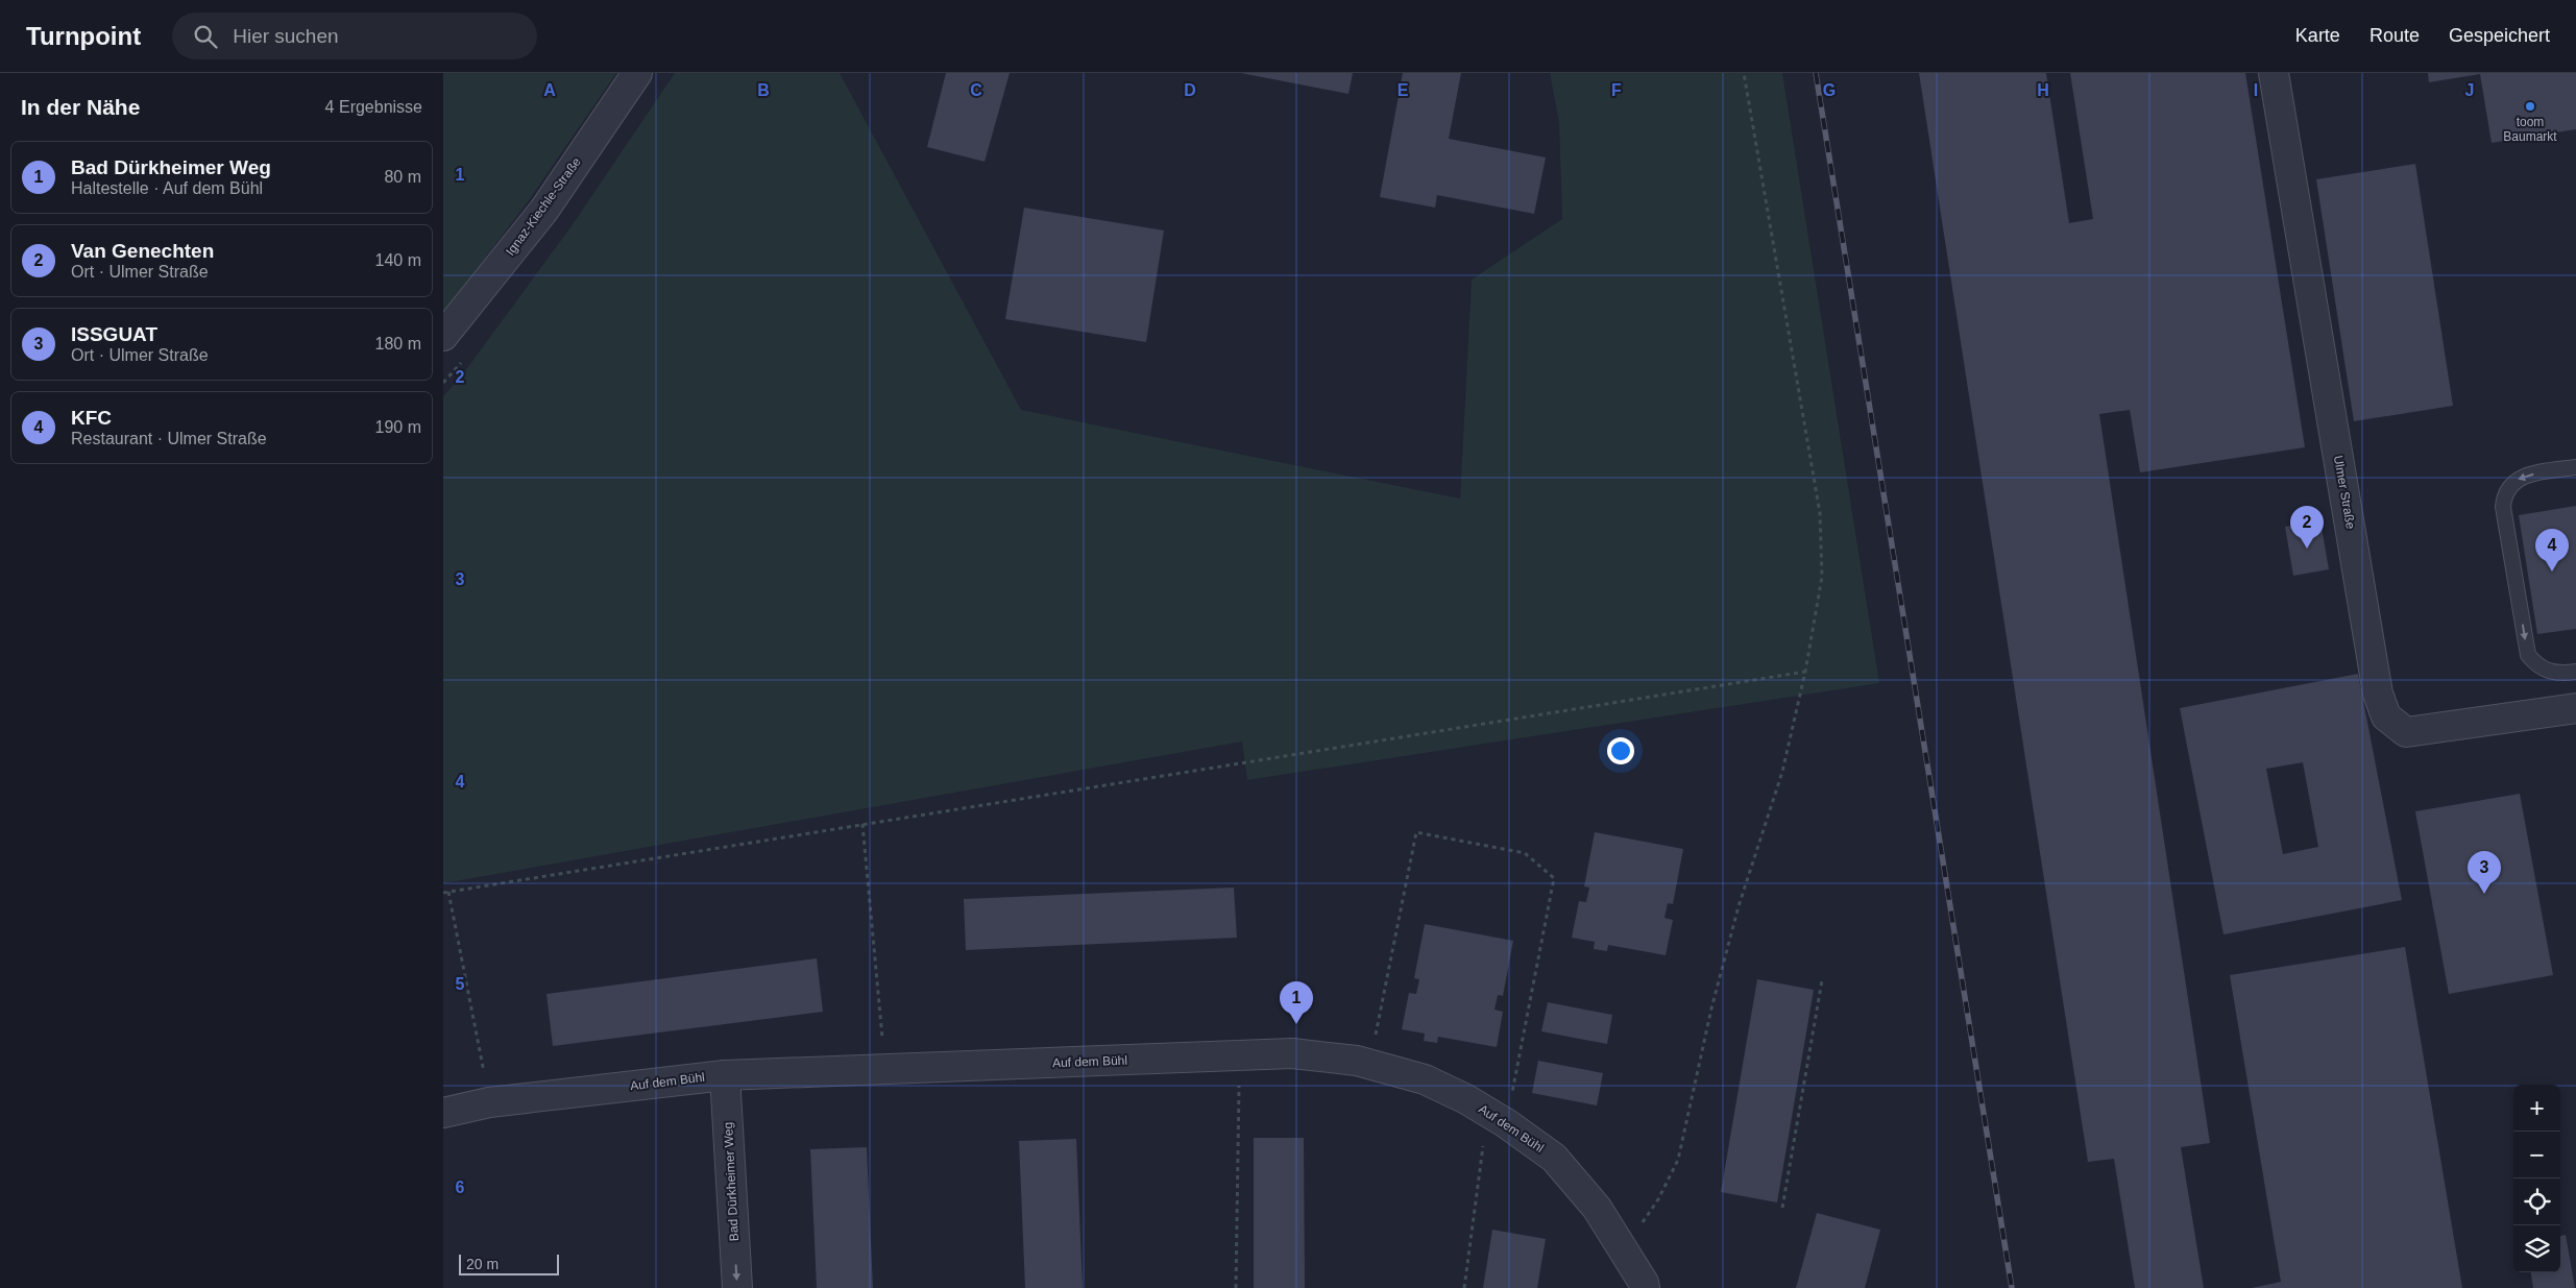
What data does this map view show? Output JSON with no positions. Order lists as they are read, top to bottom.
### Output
{
  "streets": {
    "street": [
      "Ignaz-Kiechle-Straße",
      "Ulmer Straße",
      "Auf dem Bühl",
      "Bad Dürkheimer Weg"
    ]
  },
  "crossings": [
    ["Auf dem Bühl", "Bad Dürkheimer Weg"]
  ],
  "one_way": ["Bad Dürkheimer Weg"],
  "places": ["toom Baumarkt"],
  "scale_bar": "20 m",
  "page": {
    "header": "Turnpoint",
    "search": "Hier suchen",
    "nav": ["Karte", "Route", "Gespeichert"],
    "heading": ["In der Nähe", "4 Ergebnisse"],
    "list": [
      {
        "mark": "1",
        "name": "Bad Dürkheimer Weg",
        "note": "Haltestelle · Auf dem Bühl",
        "value": "80 m"
      },
      {
        "mark": "2",
        "name": "Van Genechten",
        "note": "Ort · Ulmer Straße",
        "value": "140 m"
      },
      {
        "mark": "3",
        "name": "ISSGUAT",
        "note": "Ort · Ulmer Straße",
        "value": "180 m"
      },
      {
        "mark": "4",
        "name": "KFC",
        "note": "Restaurant · Ulmer Straße",
        "value": "190 m"
      }
    ],
    "pins": [
      "2",
      "4",
      "3",
      "1"
    ],
    "map_buttons": ["+", "−"],
    "scale": "20 m"
  },
  "grid": {
    "columns": [
      "A",
      "B",
      "C",
      "D",
      "E",
      "F",
      "G",
      "H",
      "I",
      "J"
    ],
    "rows": [
      "1",
      "2",
      "3",
      "4",
      "5",
      "6"
    ]
  }
}
